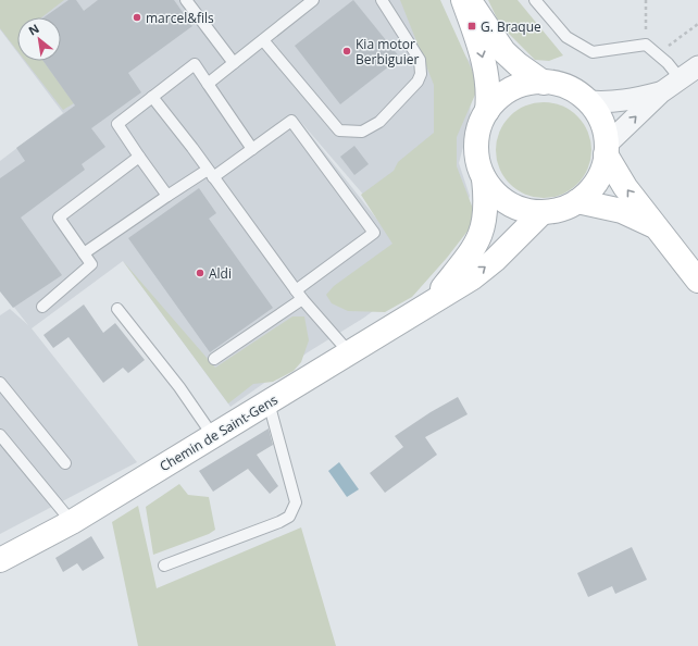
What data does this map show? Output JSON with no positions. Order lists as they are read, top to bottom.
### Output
{
  "streets": {
    "main road": ["Chemin de Saint-Gens"]
  },
  "places": {
    "other": ["marcel&fils", "Kia motor Berbiguier", "Aldi"],
    "transit": ["G. Braque"]
  },
  "north": "top left"
}
